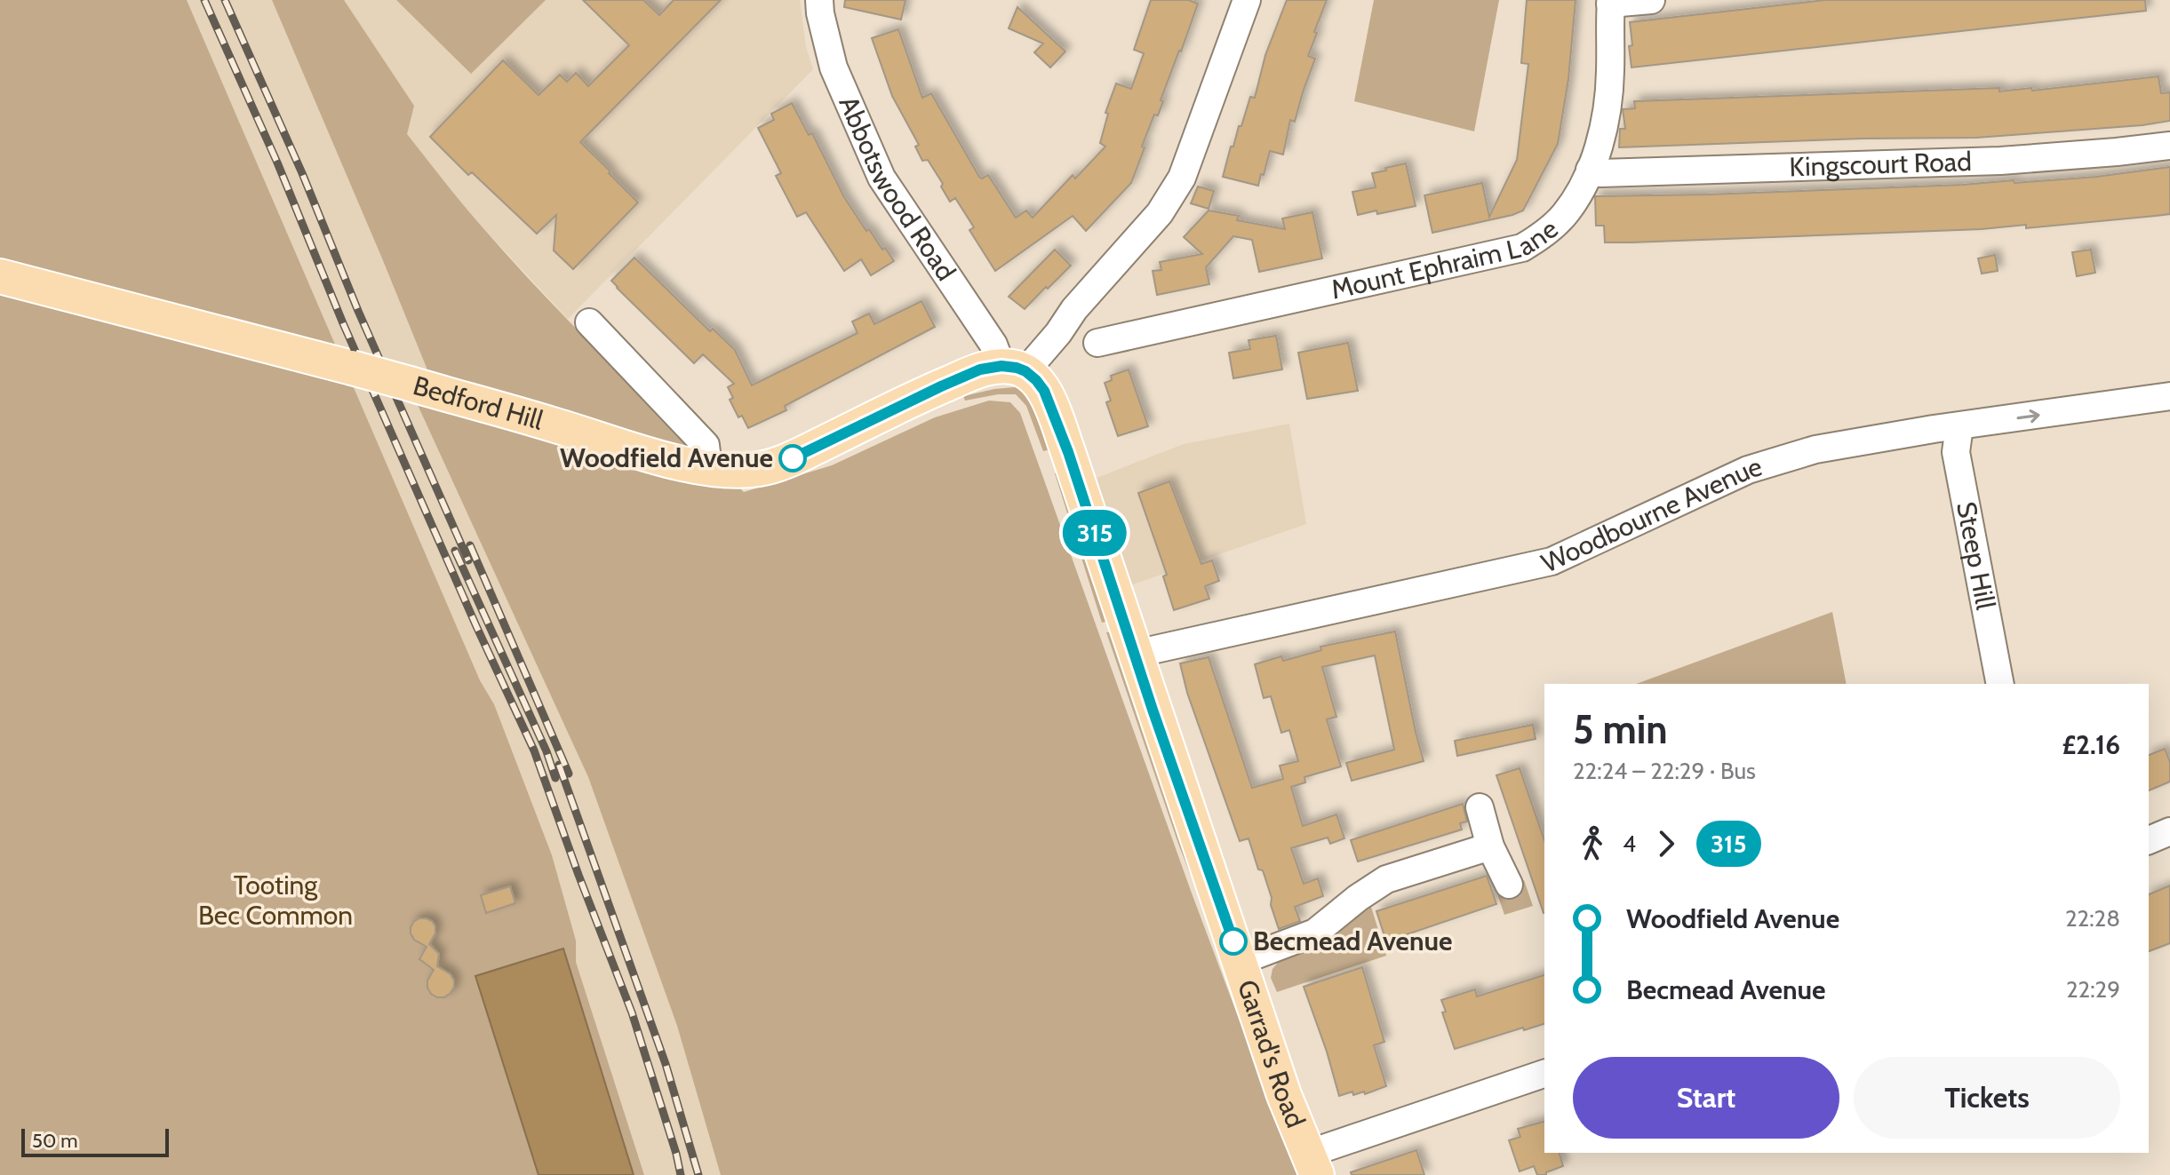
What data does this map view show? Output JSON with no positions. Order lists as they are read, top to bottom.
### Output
{
  "streets": {
    "main road": ["Bedford Hill", "Garrad's Road"],
    "street": [
      "Kingscourt Road",
      "Abbotswood Road",
      "Mount Ephraim Lane",
      "Woodbourne Avenue",
      "Steep Hill"
    ]
  },
  "crossings": [
    ["Kingscourt Road", "Mount Ephraim Lane"],
    ["Abbotswood Road", "Bedford Hill"],
    ["Abbotswood Road", "Garrad's Road"],
    ["Bedford Hill", "Garrad's Road"],
    ["Woodbourne Avenue", "Steep Hill"],
    ["Woodbourne Avenue", "Garrad's Road"]
  ],
  "parks": ["Tooting Bec Common"],
  "places": ["Woodfield Avenue", "Becmead Avenue"],
  "lines": ["bus line 315"],
  "scale_bar": "50 m",
  "page": {
    "on_map": "315",
    "heading": ["5 min", "22:24 – 22:29 · Bus", "£2.16"],
    "legs": ["4", "315"],
    "list": [
      {
        "name": "Woodfield Avenue",
        "value": "22:28"
      },
      {
        "name": "Becmead Avenue",
        "value": "22:29"
      }
    ],
    "buttons": ["Start", "Tickets"],
    "scale": "50 m"
  }
}
